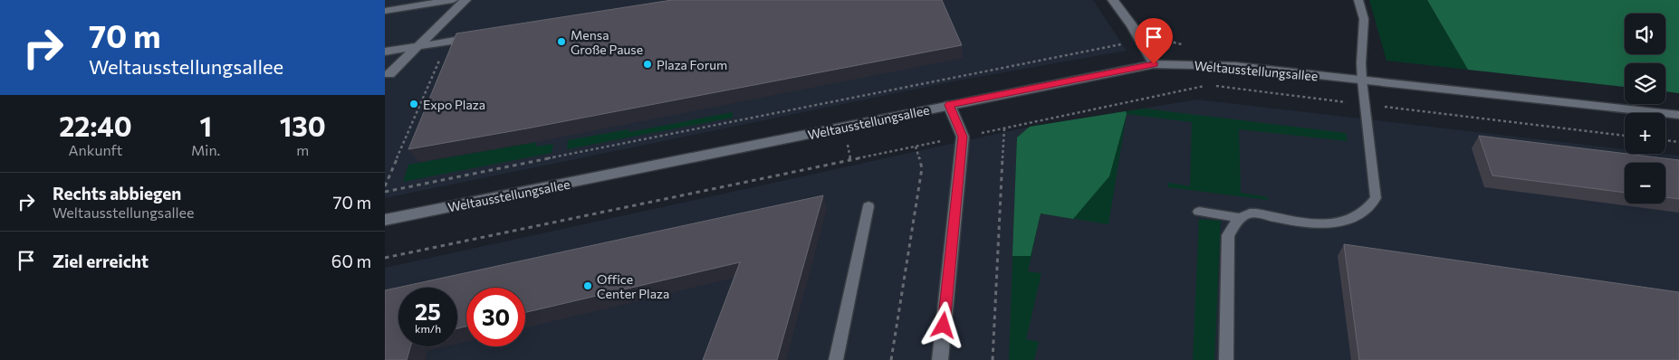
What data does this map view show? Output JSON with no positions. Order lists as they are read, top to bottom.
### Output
{
  "streets": {
    "main road": ["Weltausstellungsallee"]
  },
  "places": [
    "Mensa Große Pause",
    "Plaza Forum",
    "Expo Plaza",
    "Office Center Plaza"
  ],
  "page": {
    "turn": ["70 m", "Weltausstellungsallee"],
    "map_buttons": ["+", "−"],
    "eta": [
      "22:40",
      "Ankunft",
      "1",
      "Min.",
      "130",
      "m"
    ],
    "list": [
      {
        "name": "Rechts abbiegen",
        "note": "Weltausstellungsallee",
        "value": "70 m"
      },
      {
        "name": "Ziel erreicht",
        "value": "60 m"
      }
    ],
    "speed": "25 km/h",
    "limit": "30"
  }
}
